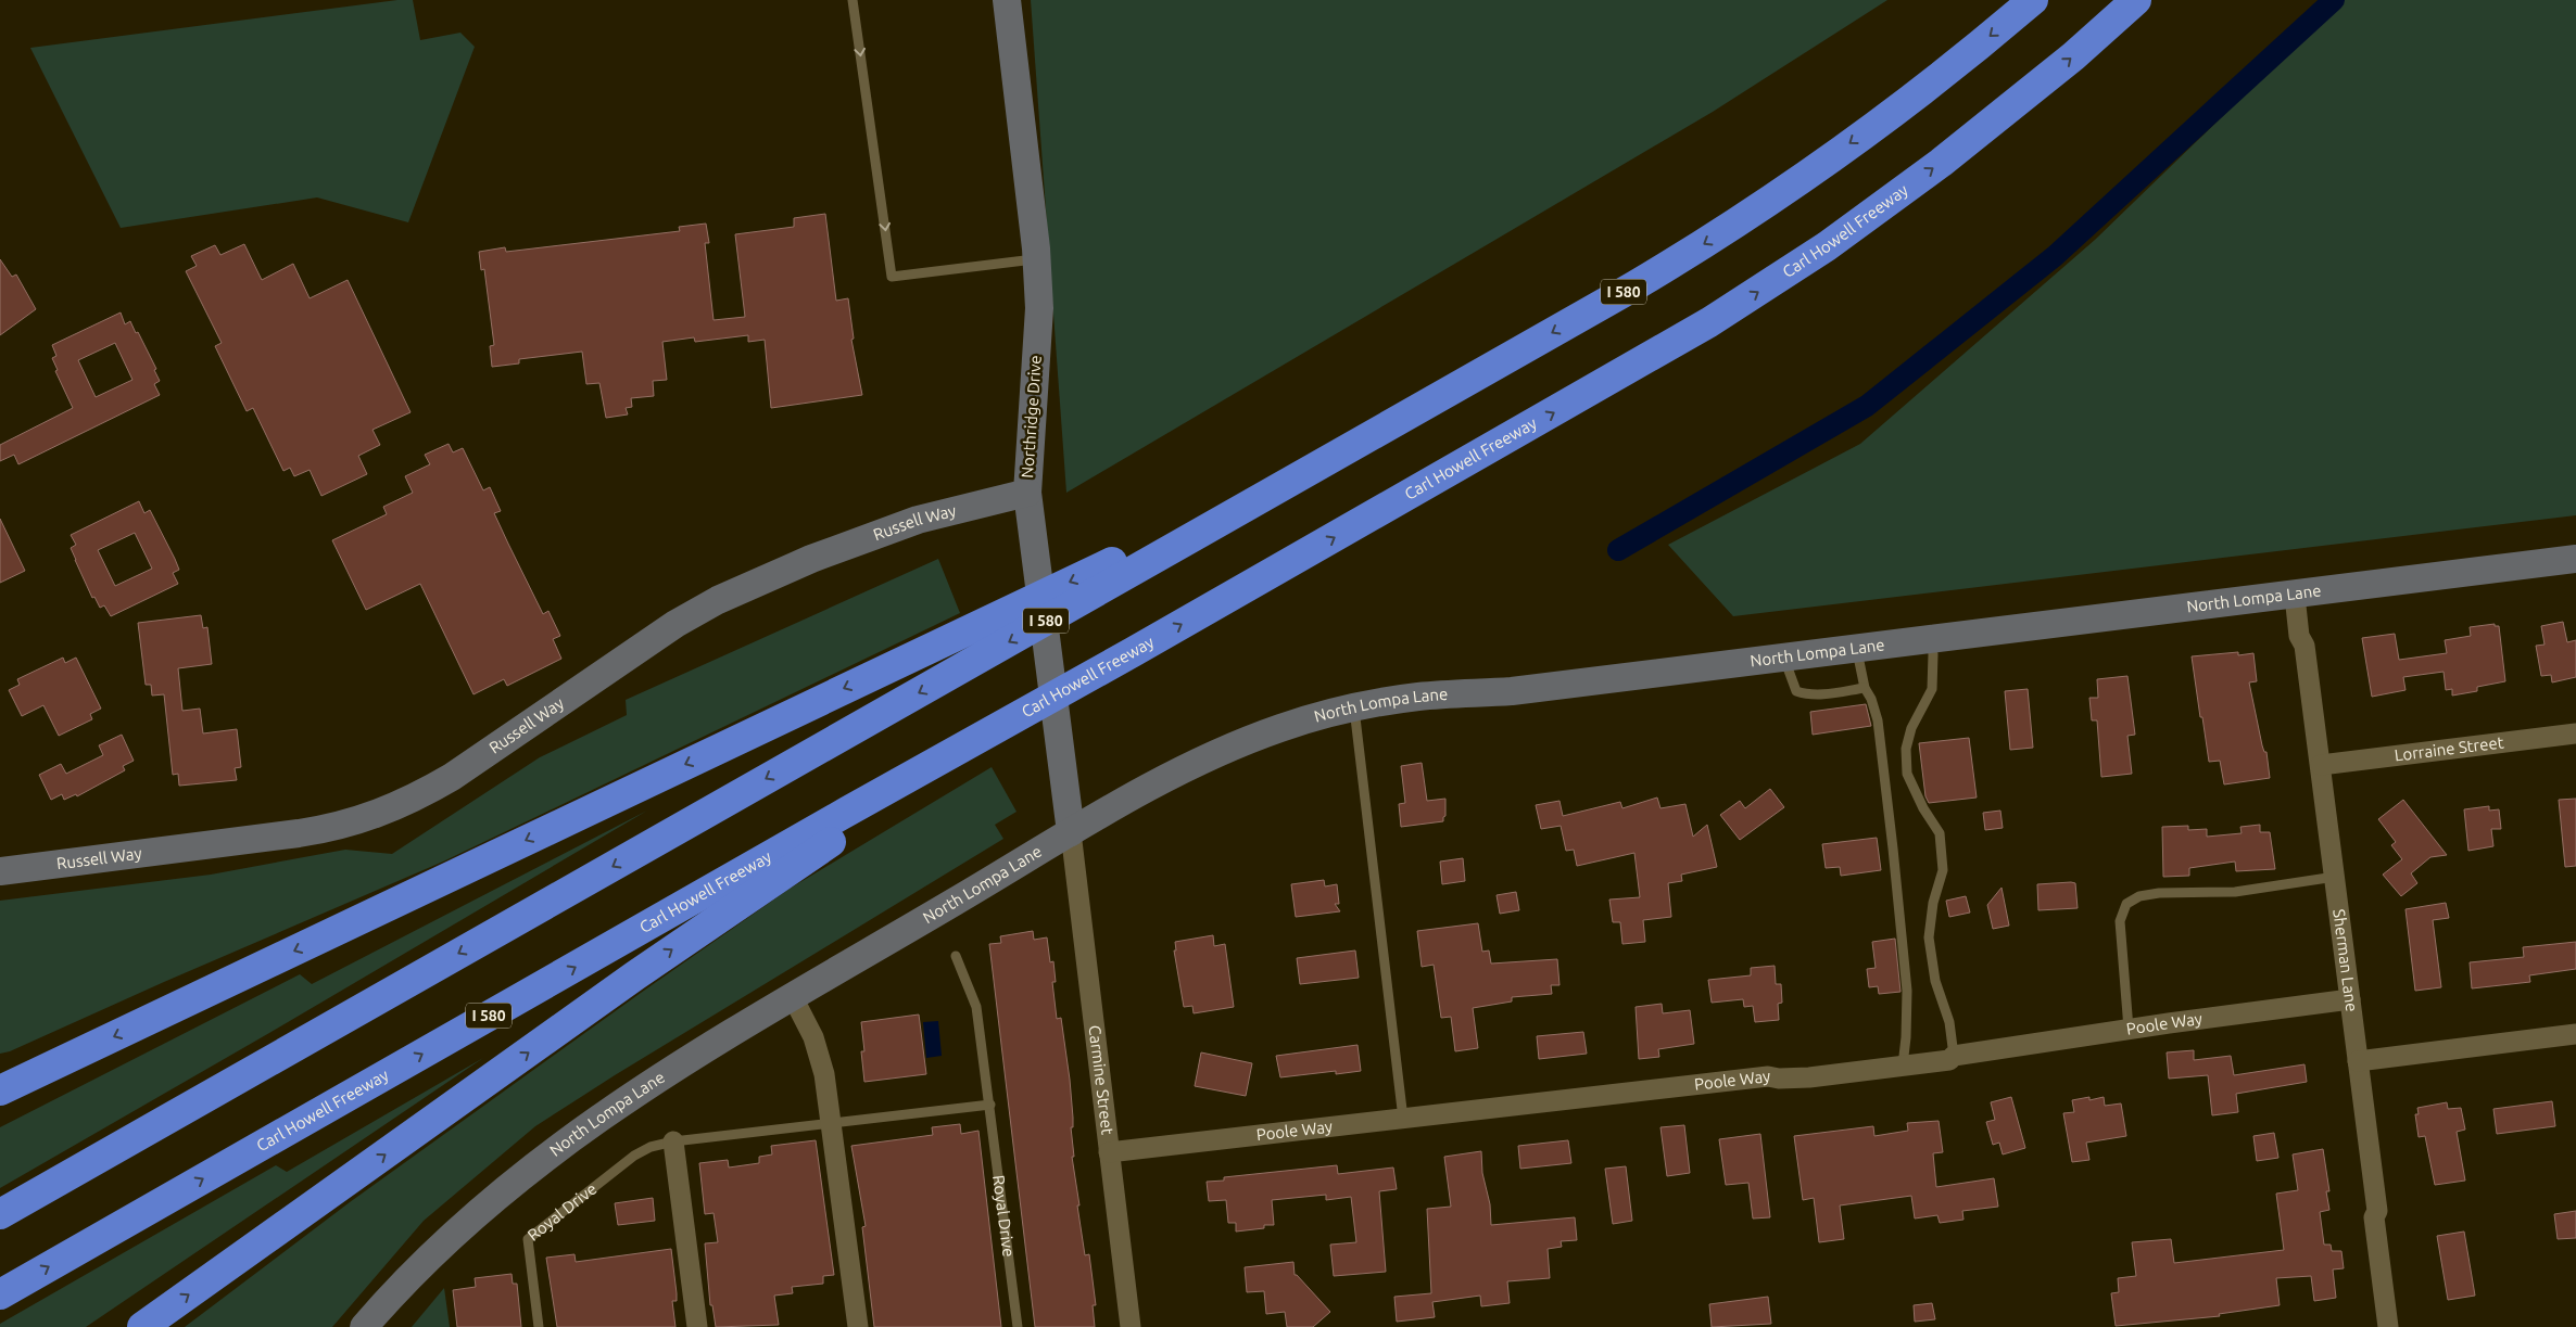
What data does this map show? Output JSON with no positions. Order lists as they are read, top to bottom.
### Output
{
  "streets": {
    "highway": ["Carl Howell Freeway", "I 580"],
    "street": [
      "Northridge Drive",
      "Russell Way",
      "North Lompa Lane",
      "Lorraine Street",
      "Sherman Lane",
      "Poole Way",
      "Carmine Street"
    ],
    "lane": ["Royal Drive"]
  },
  "crossings": [
    ["Northridge Drive", "Russell Way"],
    ["Northridge Drive", "North Lompa Lane"],
    ["Northridge Drive", "Carmine Street"],
    ["North Lompa Lane", "Sherman Lane"],
    ["North Lompa Lane", "Carmine Street"],
    ["Lorraine Street", "Sherman Lane"],
    ["Sherman Lane", "Poole Way"],
    ["Poole Way", "Carmine Street"]
  ]
}
